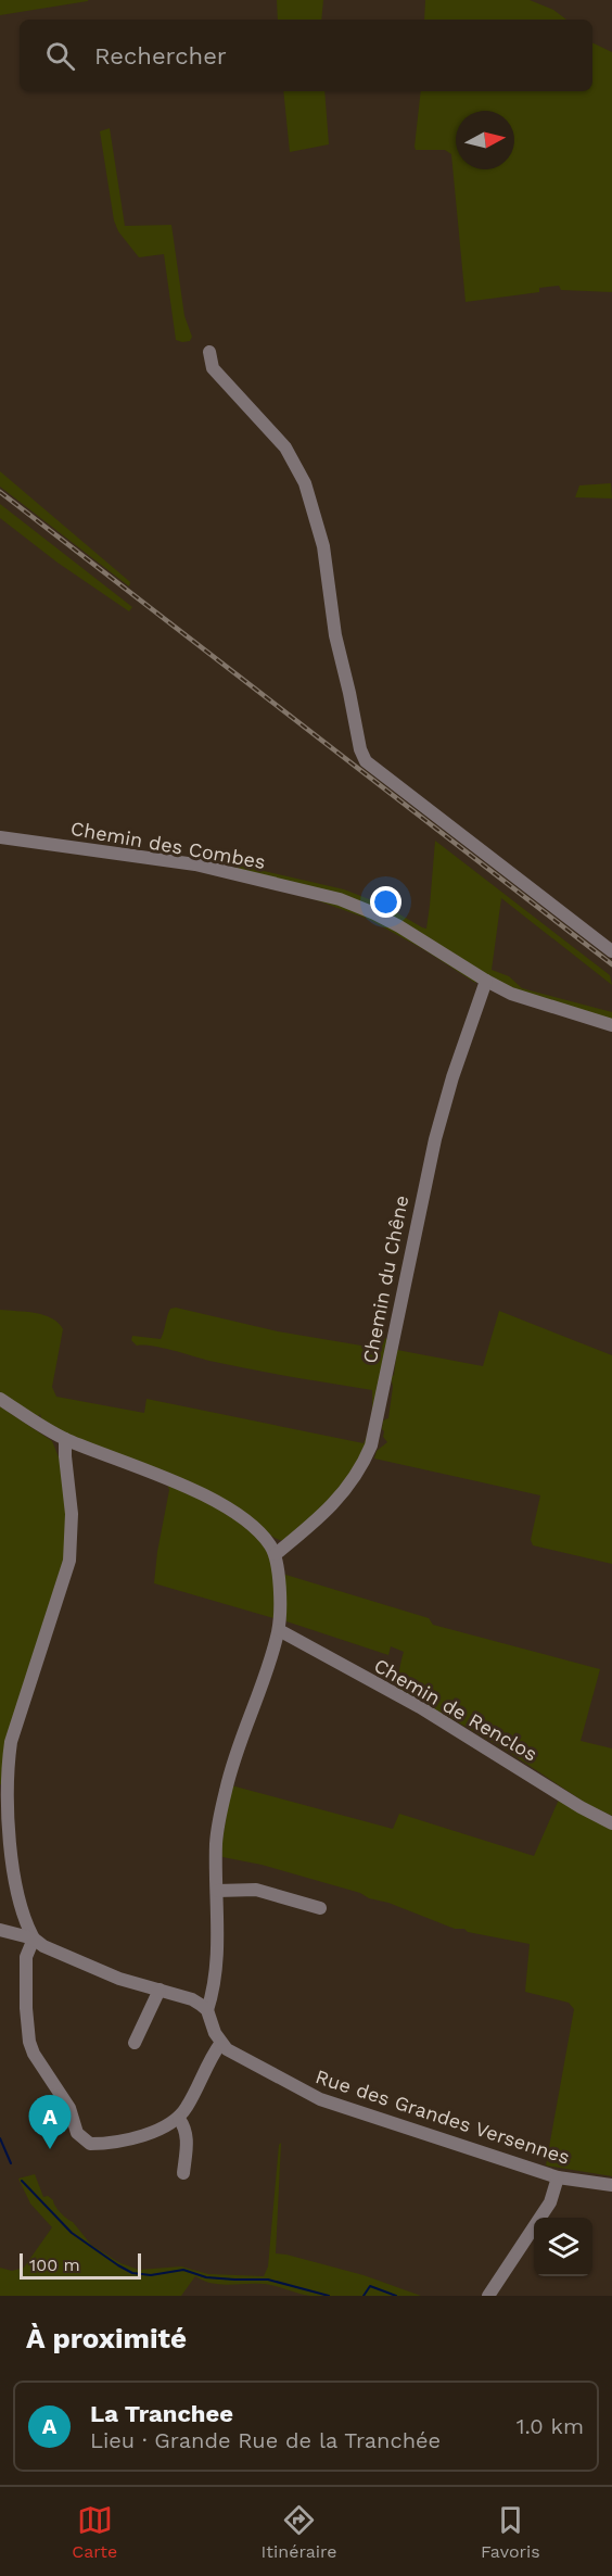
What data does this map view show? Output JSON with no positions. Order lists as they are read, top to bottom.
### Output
{
  "streets": {
    "street": [
      "Chemin des Combes",
      "Chemin du Chêne",
      "Chemin de Renclos",
      "Rue des Grandes Versennes"
    ]
  },
  "crossings": [
    ["Chemin des Combes", "Chemin du Chêne"]
  ],
  "scale_bar": "100 m",
  "north": "right",
  "page": {
    "search": "Rechercher",
    "pins": "A",
    "scale": "100 m",
    "heading": "À proximité",
    "list": [
      {
        "mark": "A",
        "name": "La Tranchee",
        "note": "Lieu · Grande Rue de la Tranchée",
        "value": "1.0 km"
      }
    ],
    "nav": ["Carte", "Itinéraire", "Favoris"]
  }
}
